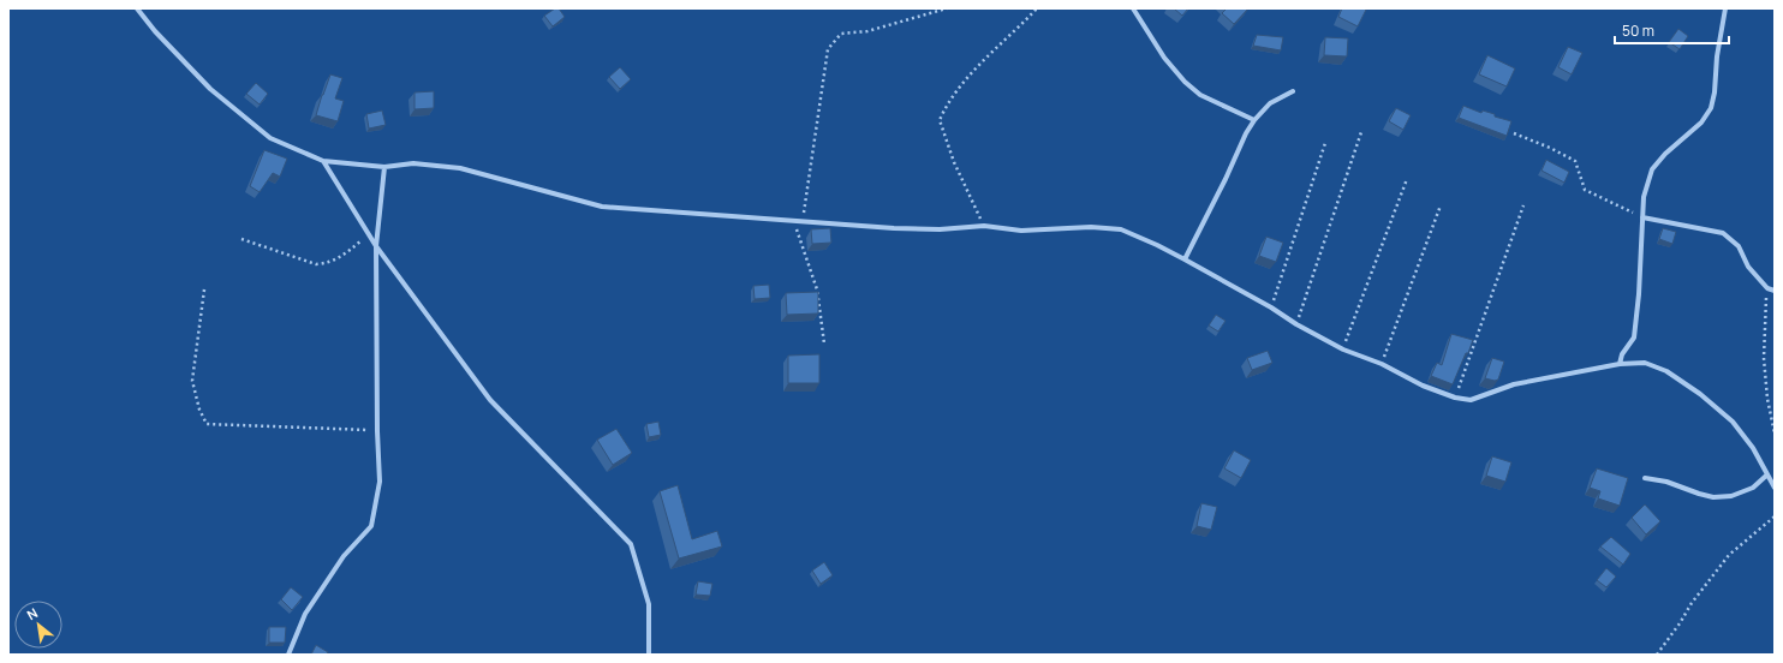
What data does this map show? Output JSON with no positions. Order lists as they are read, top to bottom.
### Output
{
  "scale_bar": "50 m",
  "north": "top left"
}
